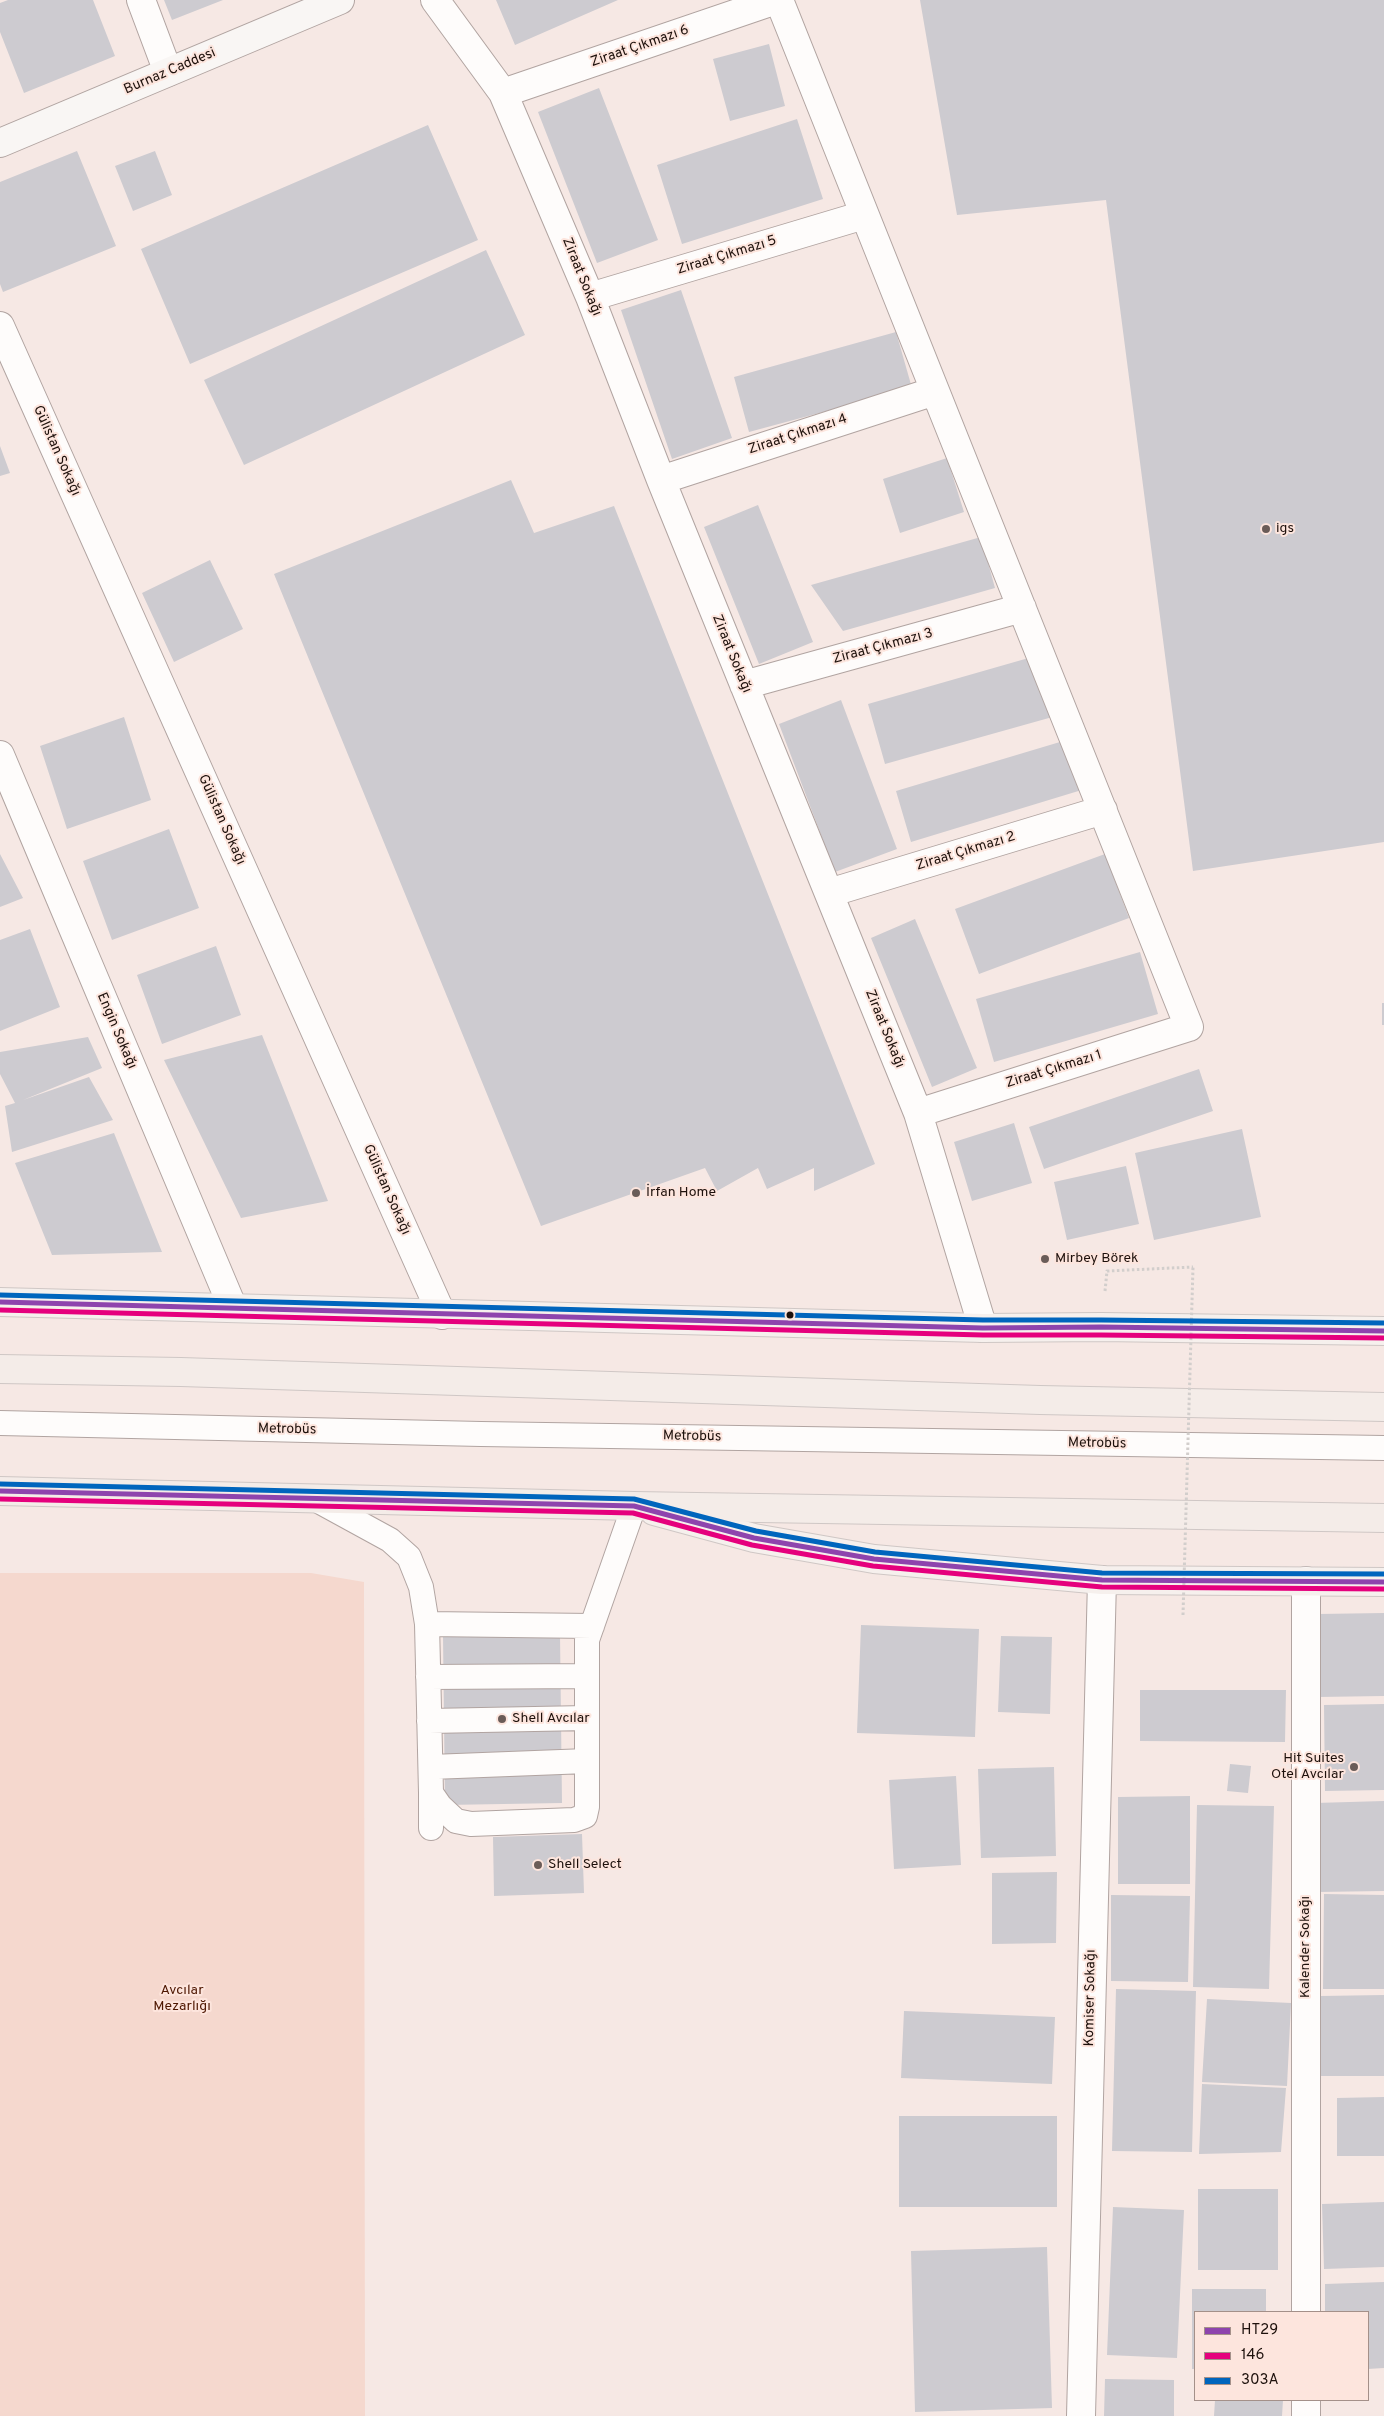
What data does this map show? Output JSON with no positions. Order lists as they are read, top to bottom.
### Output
{
  "streets": {
    "main road": ["Burnaz Caddesi"],
    "street": [
      "Ziraat Çıkmazı 6",
      "Ziraat Çıkmazı 5",
      "Ziraat Sokağı",
      "Ziraat Çıkmazı 4",
      "Gülistan Sokağı",
      "Ziraat Çıkmazı 3",
      "Ziraat Çıkmazı 2",
      "Engin Sokağı",
      "Ziraat Çıkmazı 1",
      "Kalender Sokağı",
      "Komiser Sokağı"
    ],
    "lane": ["Metrobüs"]
  },
  "crossings": [
    ["Ziraat Çıkmazı 6", "Ziraat Sokağı"],
    ["Ziraat Çıkmazı 5", "Ziraat Sokağı"],
    ["Ziraat Sokağı", "Ziraat Çıkmazı 4"],
    ["Ziraat Sokağı", "Ziraat Çıkmazı 3"],
    ["Ziraat Sokağı", "Ziraat Çıkmazı 2"],
    ["Ziraat Sokağı", "Ziraat Çıkmazı 1"],
    ["Ziraat Çıkmazı 2", "Ziraat Çıkmazı 1"]
  ],
  "parks": ["Avcılar Mezarlığı"],
  "places": [
    "igs",
    "İrfan Home",
    "Mirbey Börek",
    "Shell Avcılar",
    "Hit Suites Otel Avcılar",
    "Shell Select"
  ],
  "lines": ["transit line 303A", "transit line HT29", "transit line 146"],
  "legend": ["HT29", "146", "303A"]
}
